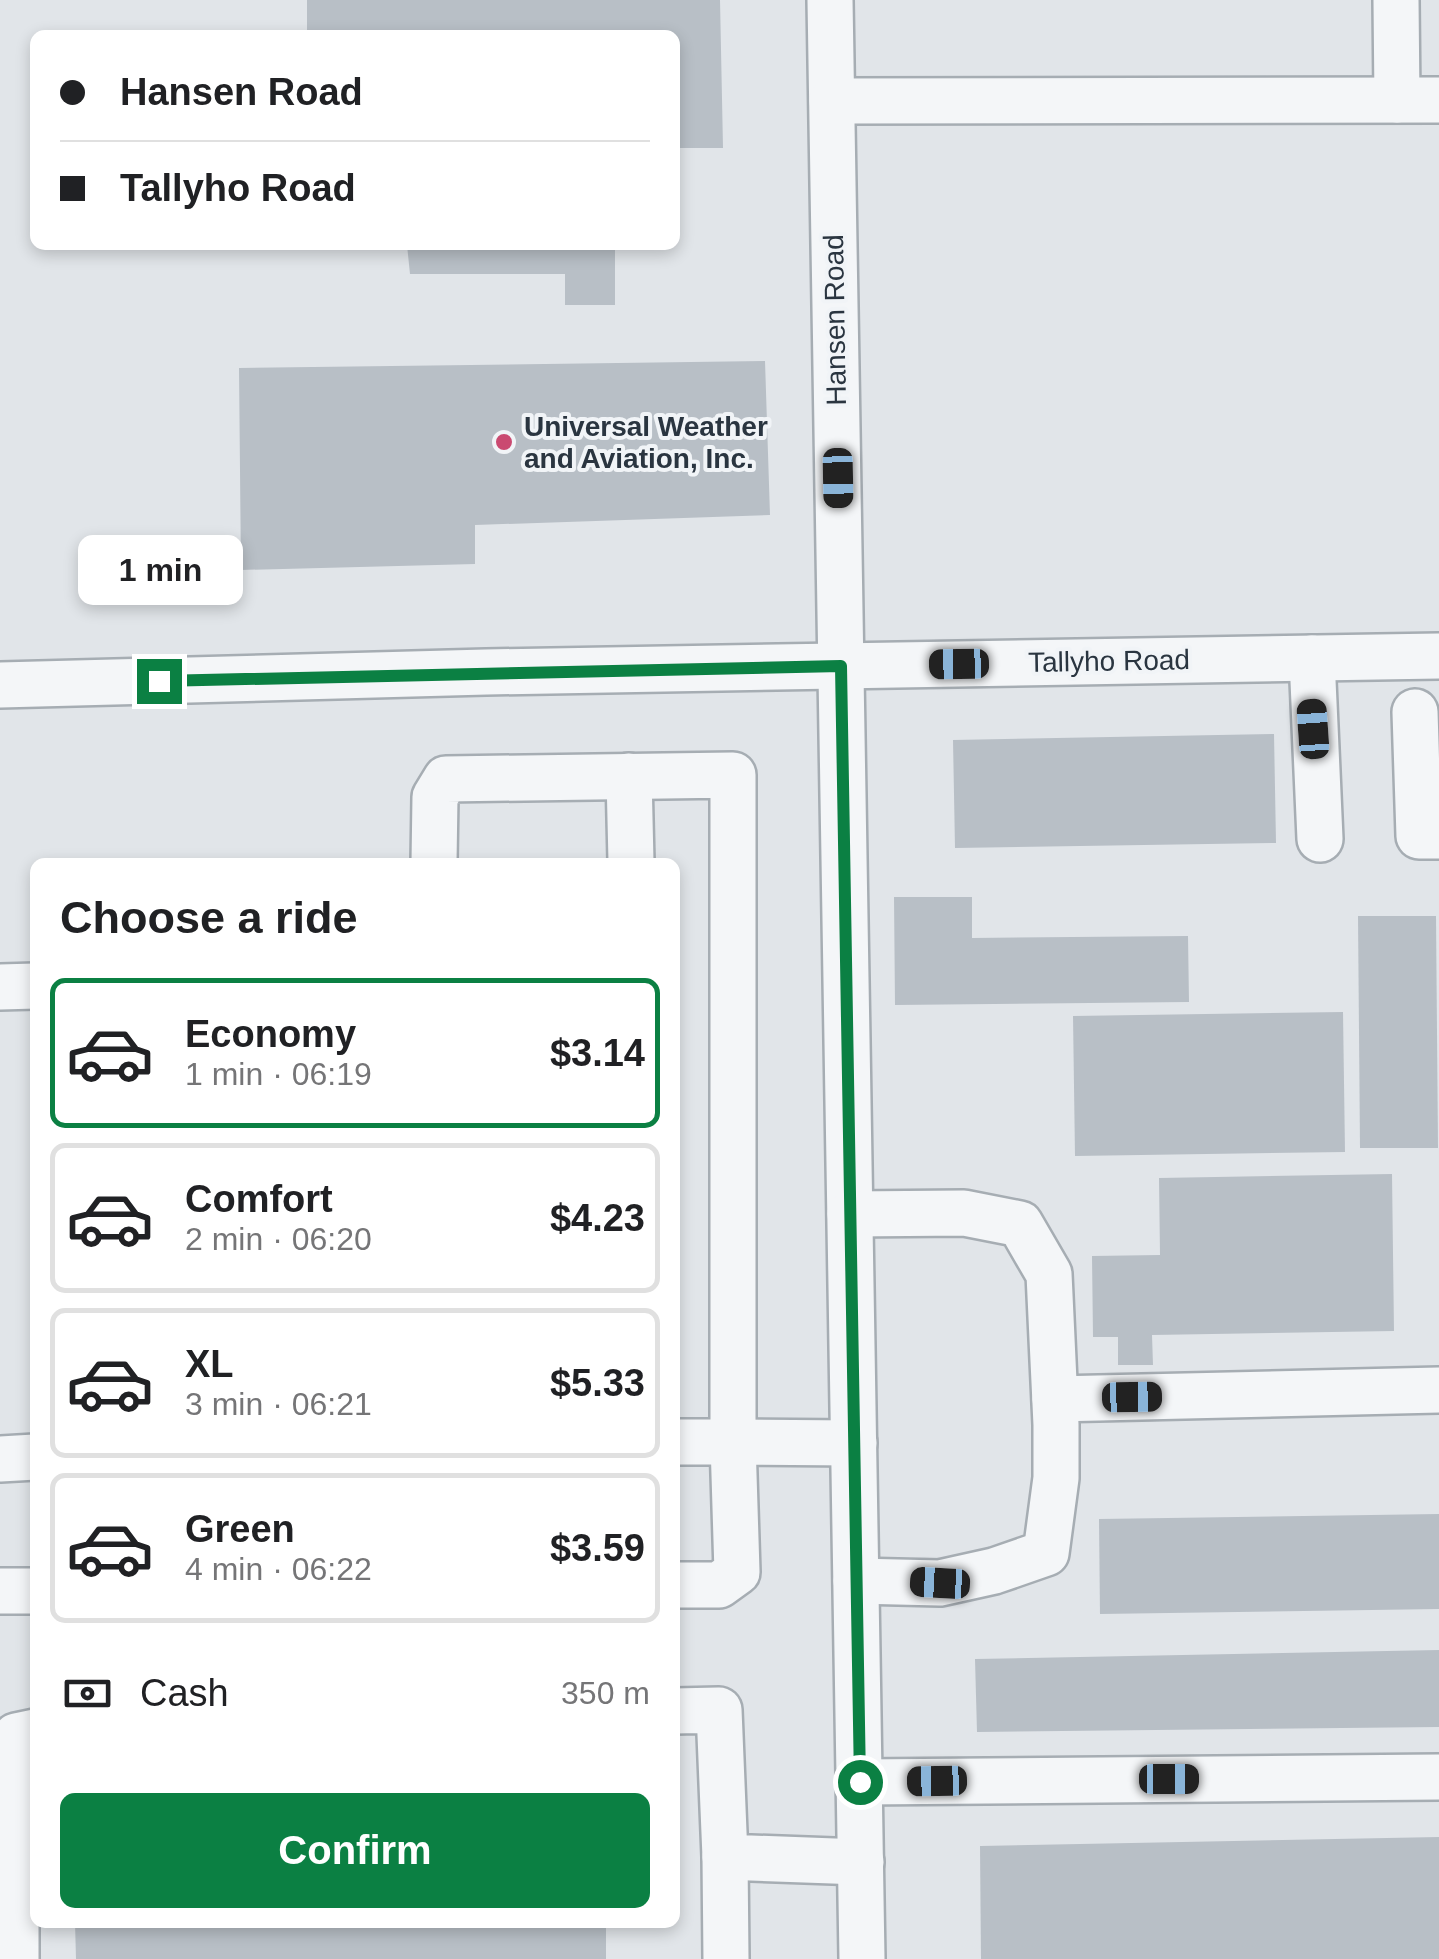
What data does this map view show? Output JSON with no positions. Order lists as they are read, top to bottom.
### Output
{
  "streets": {
    "street": ["Hansen Road", "Tallyho Road"]
  },
  "crossings": [
    ["Hansen Road", "Tallyho Road"]
  ],
  "places": ["Universal Weather and Aviation, Inc."],
  "page": {
    "banner": ["Hansen Road", "Tallyho Road"],
    "bubble": "1 min",
    "heading": "Choose a ride",
    "list": [
      {
        "name": "Economy",
        "note": "1 min · 06:19",
        "value": "$3.14"
      },
      {
        "name": "Comfort",
        "note": "2 min · 06:20",
        "value": "$4.23"
      },
      {
        "name": "XL",
        "note": "3 min · 06:21",
        "value": "$5.33"
      },
      {
        "name": "Green",
        "note": "4 min · 06:22",
        "value": "$3.59"
      }
    ],
    "pay": ["Cash", "350 m"],
    "buttons": "Confirm"
  }
}
